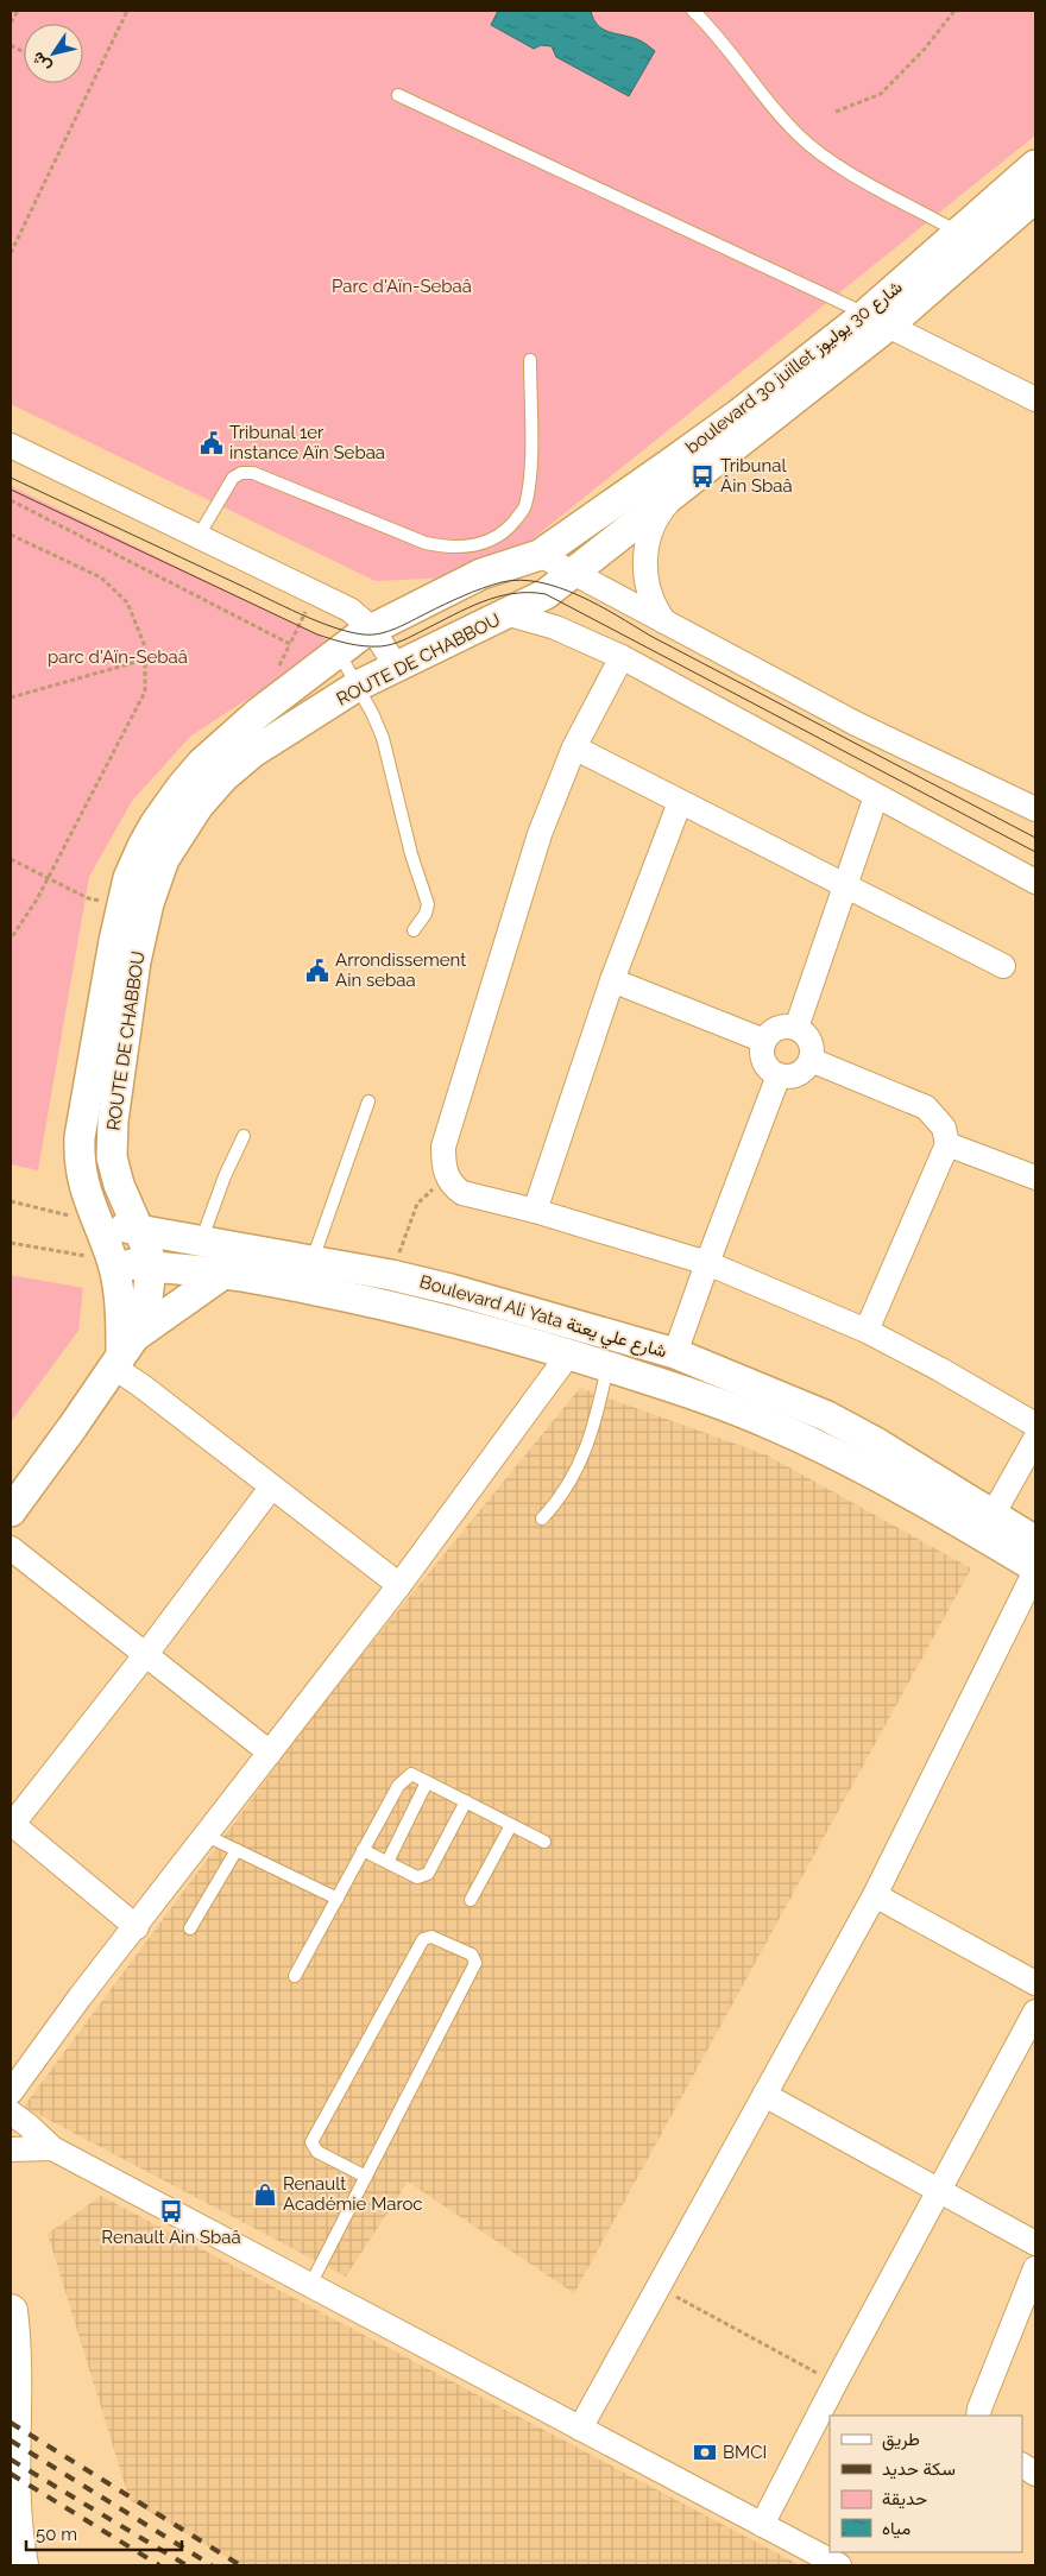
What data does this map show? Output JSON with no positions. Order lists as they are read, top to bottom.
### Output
{
  "streets": {
    "street": ["boulevard 30 juillet شارع 30 يوليوز", "ROUTE DE CHABBOU", "Boulevard Ali Yata شارع علي يعتة"]
  },
  "crossings": [
    ["boulevard 30 juillet شارع 30 يوليوز", "ROUTE DE CHABBOU"],
    ["ROUTE DE CHABBOU", "Boulevard Ali Yata شارع علي يعتة"]
  ],
  "parks": ["Parc d'Aïn-Sebaâ", "parc d'Aïn-Sebaâ"],
  "places": {
    "public building": ["Tribunal 1er instance Aïn Sebaa", "Arrondissement Ain sebaa"],
    "bus stop": ["Tribunal Âin Sbaâ", "Renault Ain Sbaâ"],
    "shop": ["Renault Académie Maroc"],
    "bank": ["BMCI"]
  },
  "legend": [
    "طريق",
    "سكة حديد",
    "حديقة",
    "مياه"
  ],
  "scale_bar": "50 m",
  "north": "bottom left"
}
